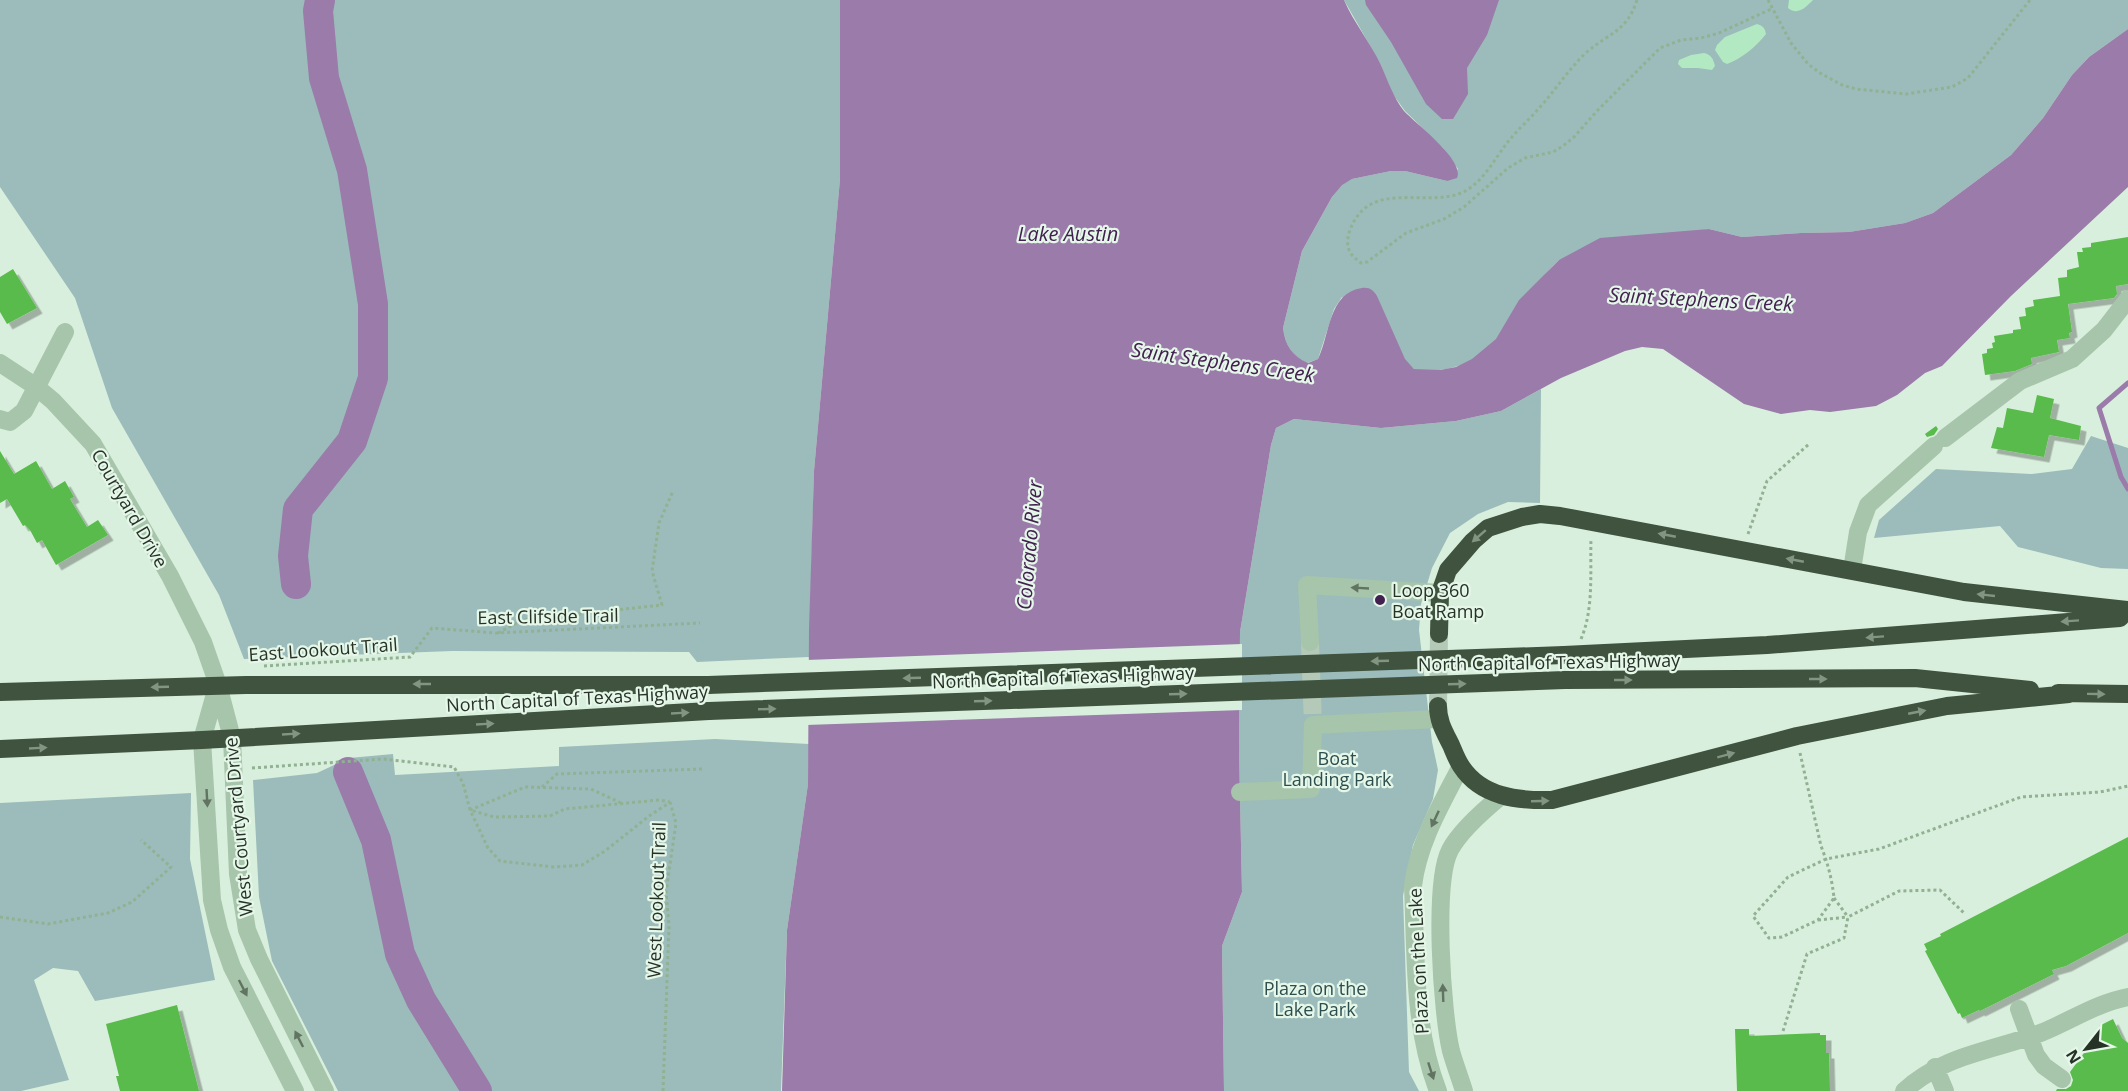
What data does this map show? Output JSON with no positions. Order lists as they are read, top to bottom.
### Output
{
  "streets": {
    "highway": ["North Capital of Texas Highway"],
    "street": ["Courtyard Drive", "West Courtyard Drive", "Plaza on the Lake"],
    "path": ["East Clifside Trail", "East Lookout Trail", "West Lookout Trail"]
  },
  "crossings": [
    ["Courtyard Drive", "North Capital of Texas Highway"],
    ["Courtyard Drive", "West Courtyard Drive"],
    ["East Clifside Trail", "East Lookout Trail"],
    ["North Capital of Texas Highway", "West Courtyard Drive"]
  ],
  "water": ["Lake Austin", "Saint Stephens Creek", "Colorado River"],
  "parks": ["Boat Landing Park", "Plaza on the Lake Park"],
  "places": ["Loop 360 Boat Ramp"],
  "north": "bottom left"
}
